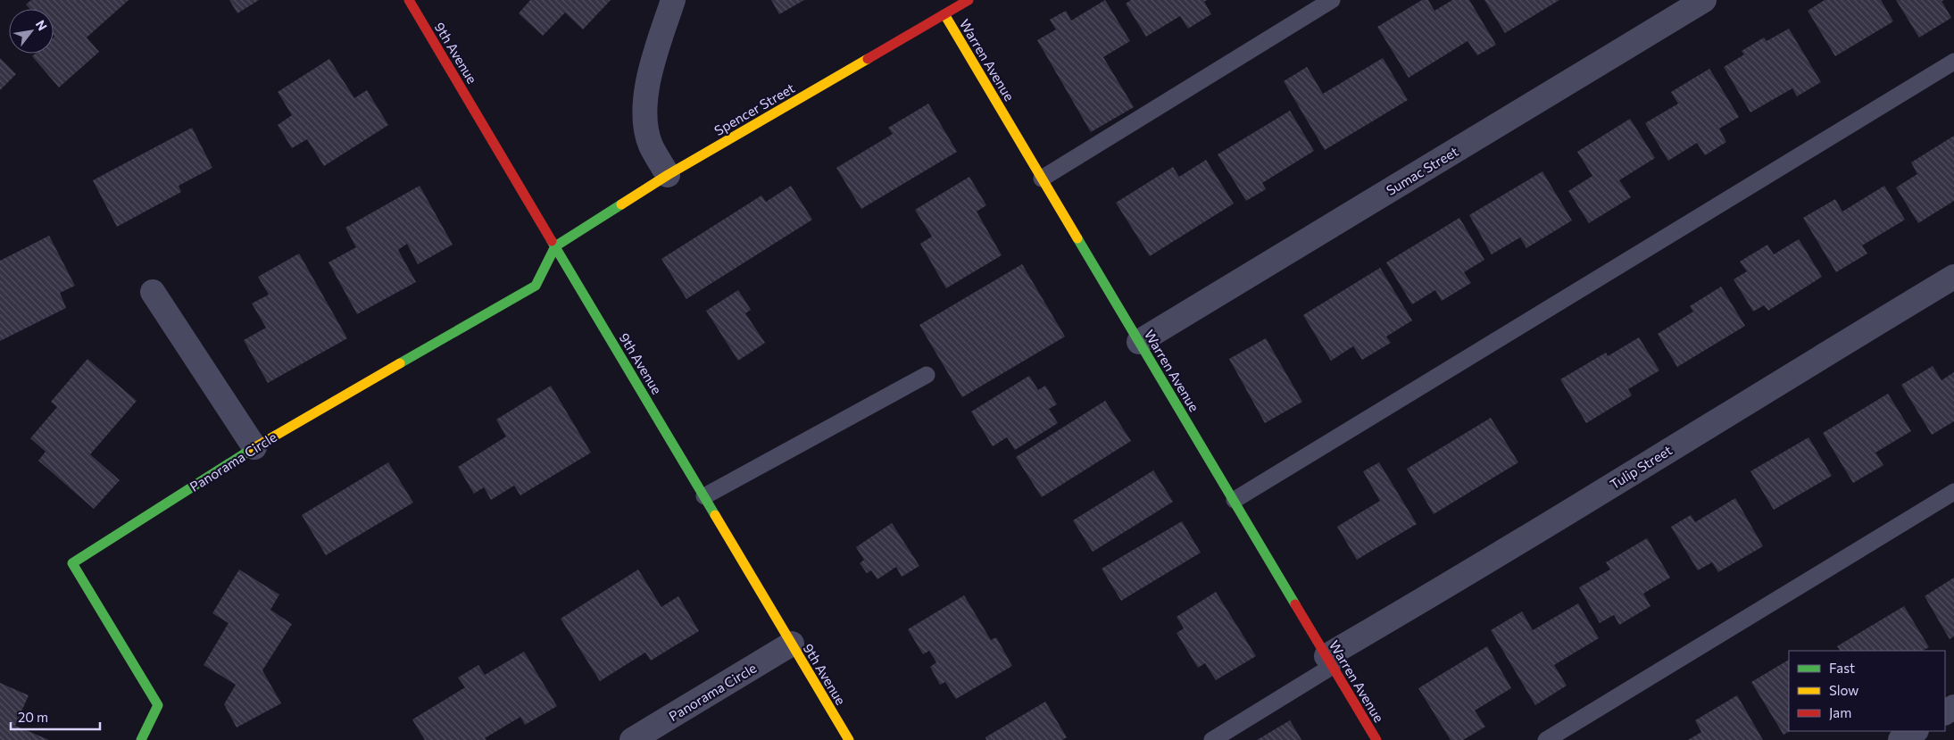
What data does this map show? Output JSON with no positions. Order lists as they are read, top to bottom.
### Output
{
  "streets": {
    "street": [
      "9th Avenue",
      "Warren Avenue",
      "Spencer Street",
      "Sumac Street",
      "Panorama Circle",
      "Tulip Street"
    ]
  },
  "crossings": [
    ["9th Avenue", "Spencer Street"],
    ["9th Avenue", "Panorama Circle"],
    ["Warren Avenue", "Spencer Street"],
    ["Warren Avenue", "Sumac Street"],
    ["Warren Avenue", "Tulip Street"],
    ["Spencer Street", "Panorama Circle"]
  ],
  "legend": ["Fast", "Slow", "Jam"],
  "scale_bar": "20 m",
  "north": "top right"
}
